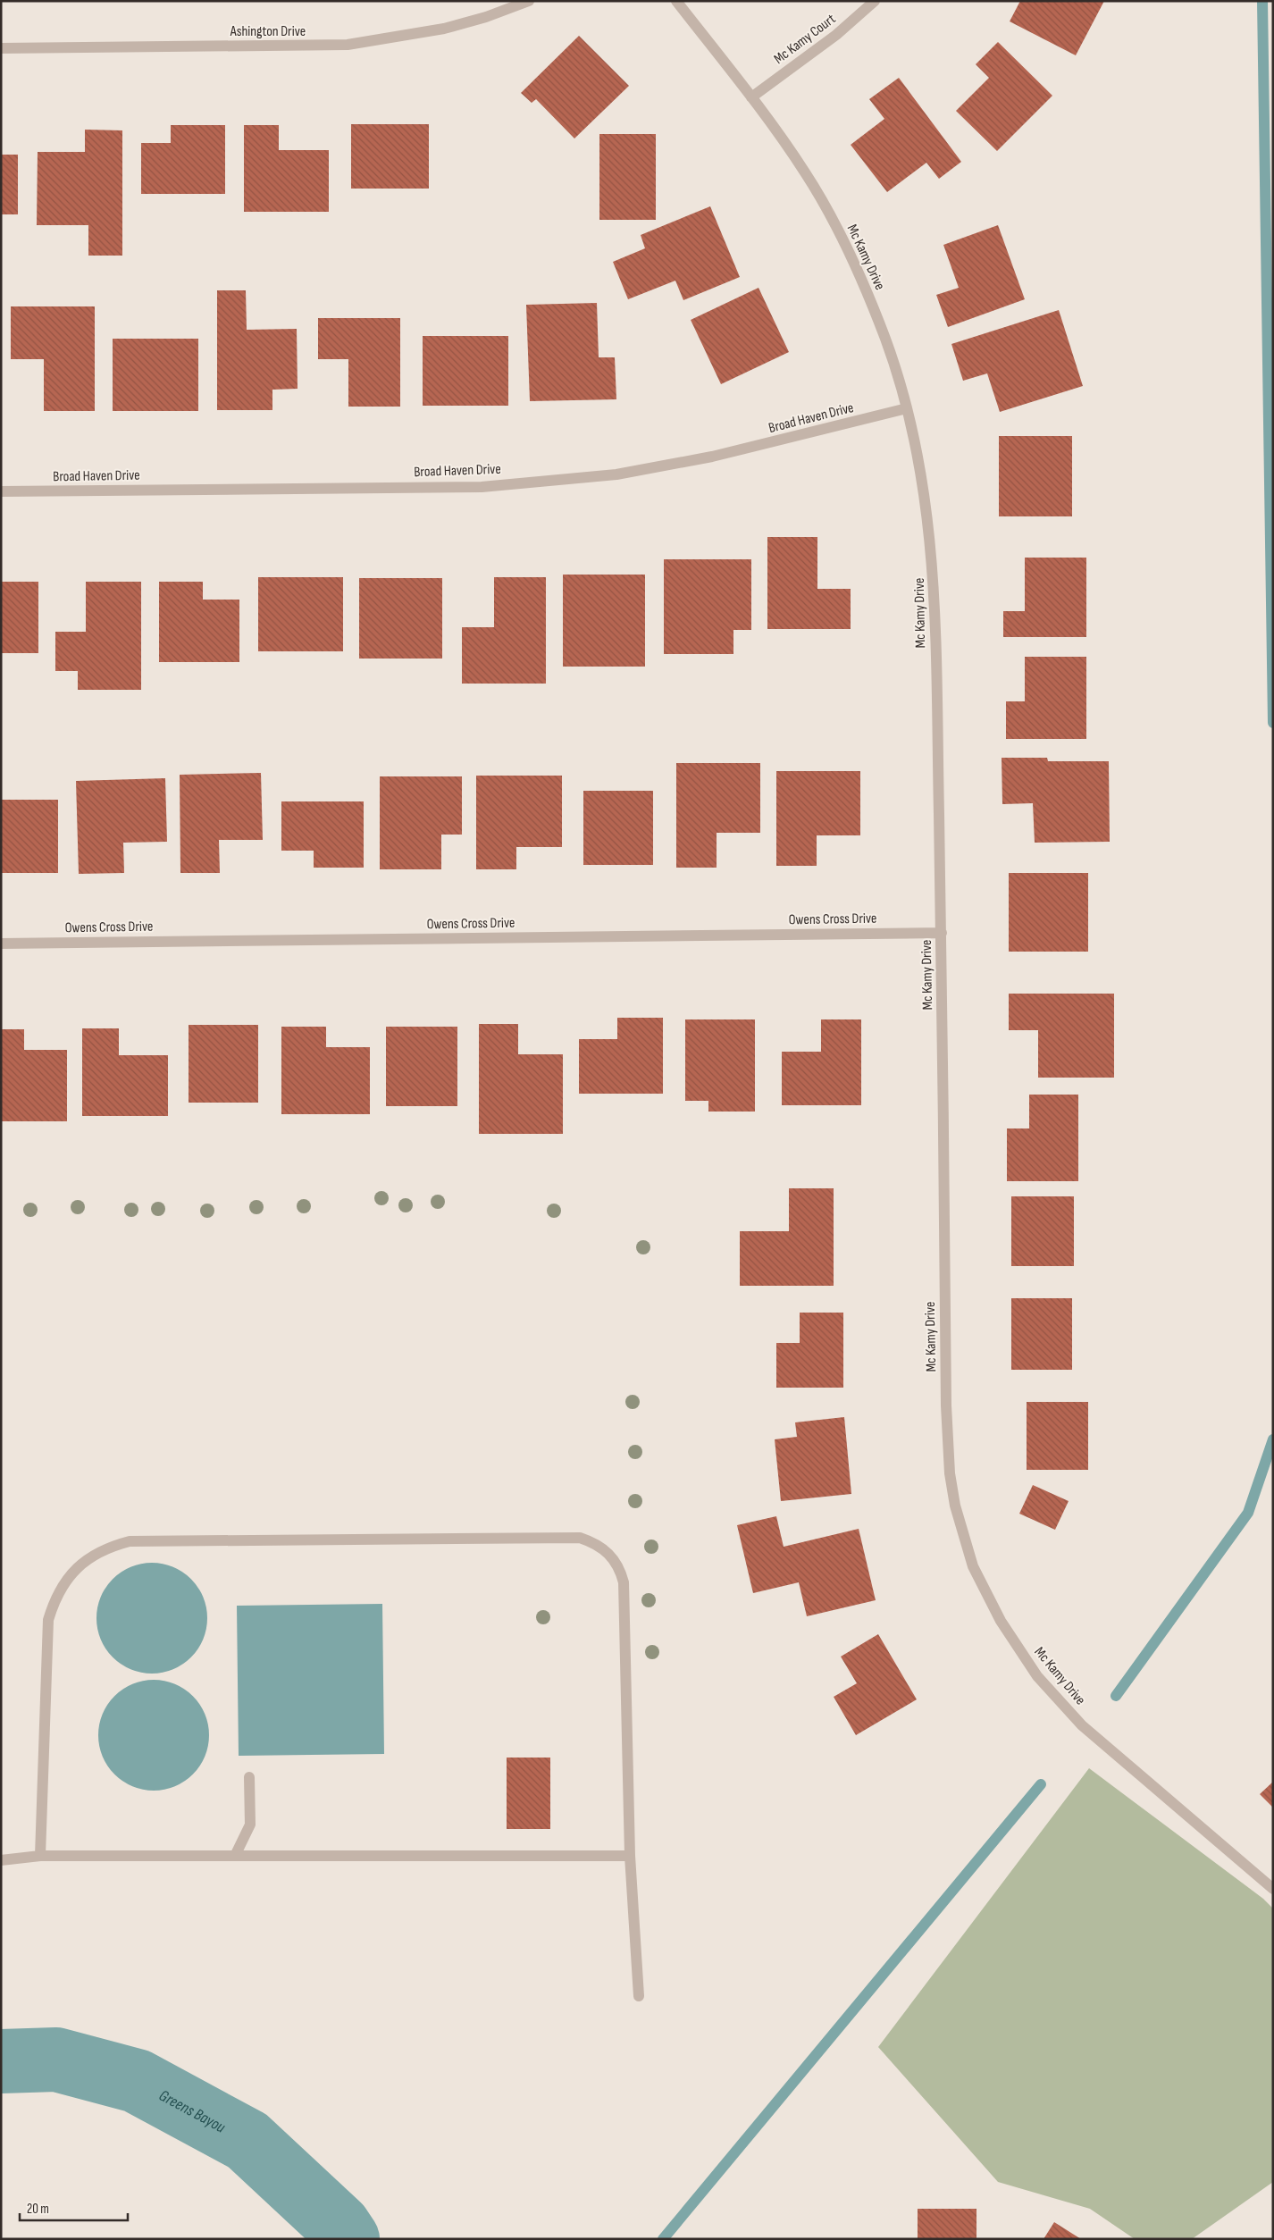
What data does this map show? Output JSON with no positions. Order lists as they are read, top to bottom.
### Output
{
  "streets": {
    "street": [
      "Ashington Drive",
      "Mc Kamy Court",
      "Mc Kamy Drive",
      "Broad Haven Drive",
      "Owens Cross Drive"
    ]
  },
  "crossings": [
    ["Mc Kamy Court", "Mc Kamy Drive"],
    ["Mc Kamy Drive", "Broad Haven Drive"],
    ["Mc Kamy Drive", "Owens Cross Drive"]
  ],
  "water": ["Greens Bayou"],
  "scale_bar": "20 m"
}
